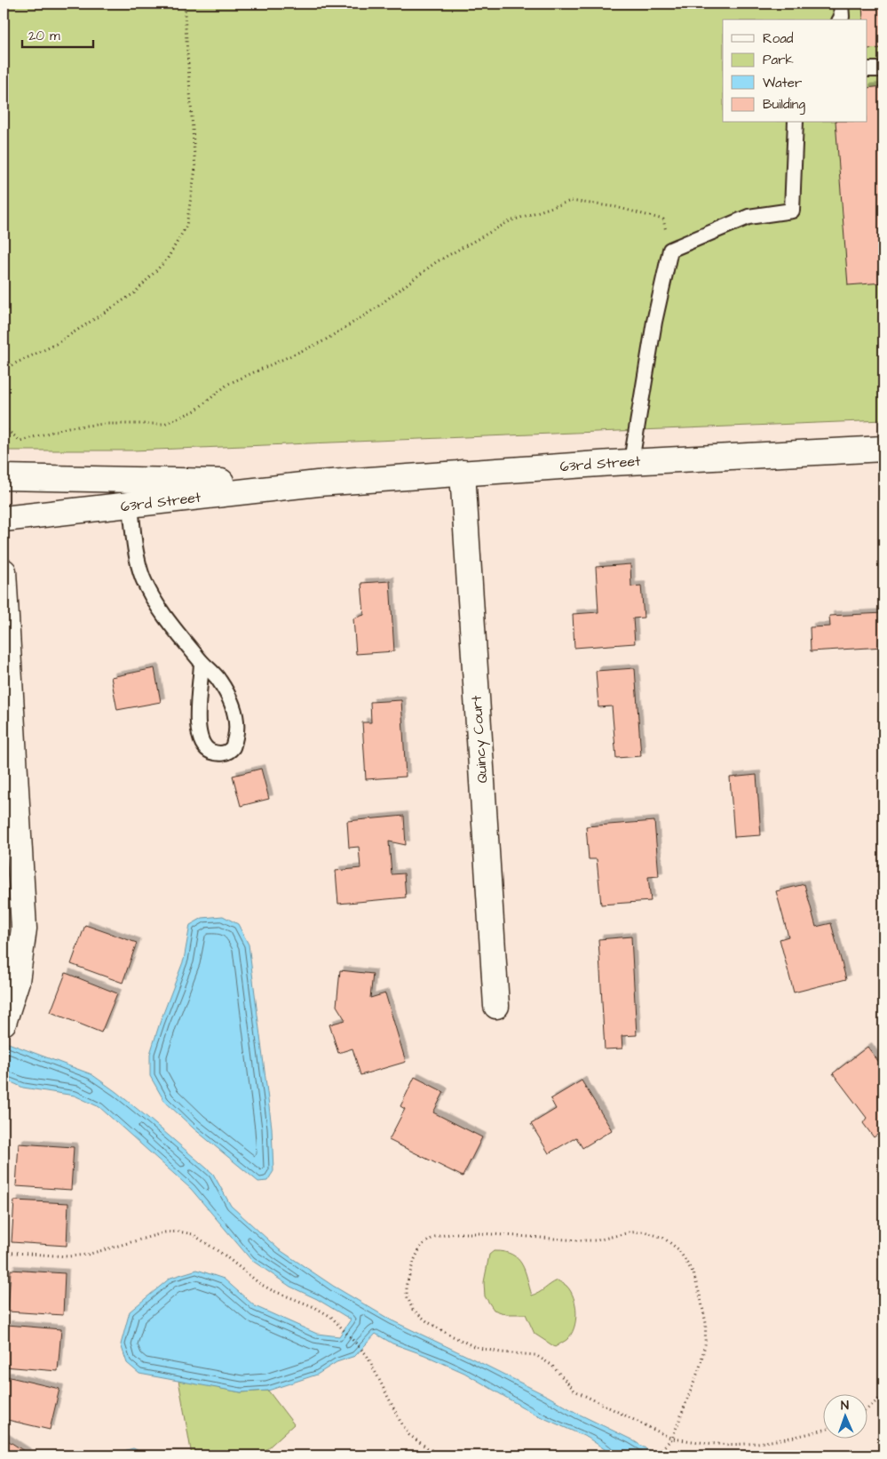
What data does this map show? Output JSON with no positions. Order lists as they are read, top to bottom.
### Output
{
  "streets": {
    "street": ["63rd Street", "Quincy Court"]
  },
  "crossings": [
    ["63rd Street", "Quincy Court"]
  ],
  "legend": [
    "Road",
    "Park",
    "Water",
    "Building"
  ],
  "scale_bar": "20 m",
  "north": "top"
}
